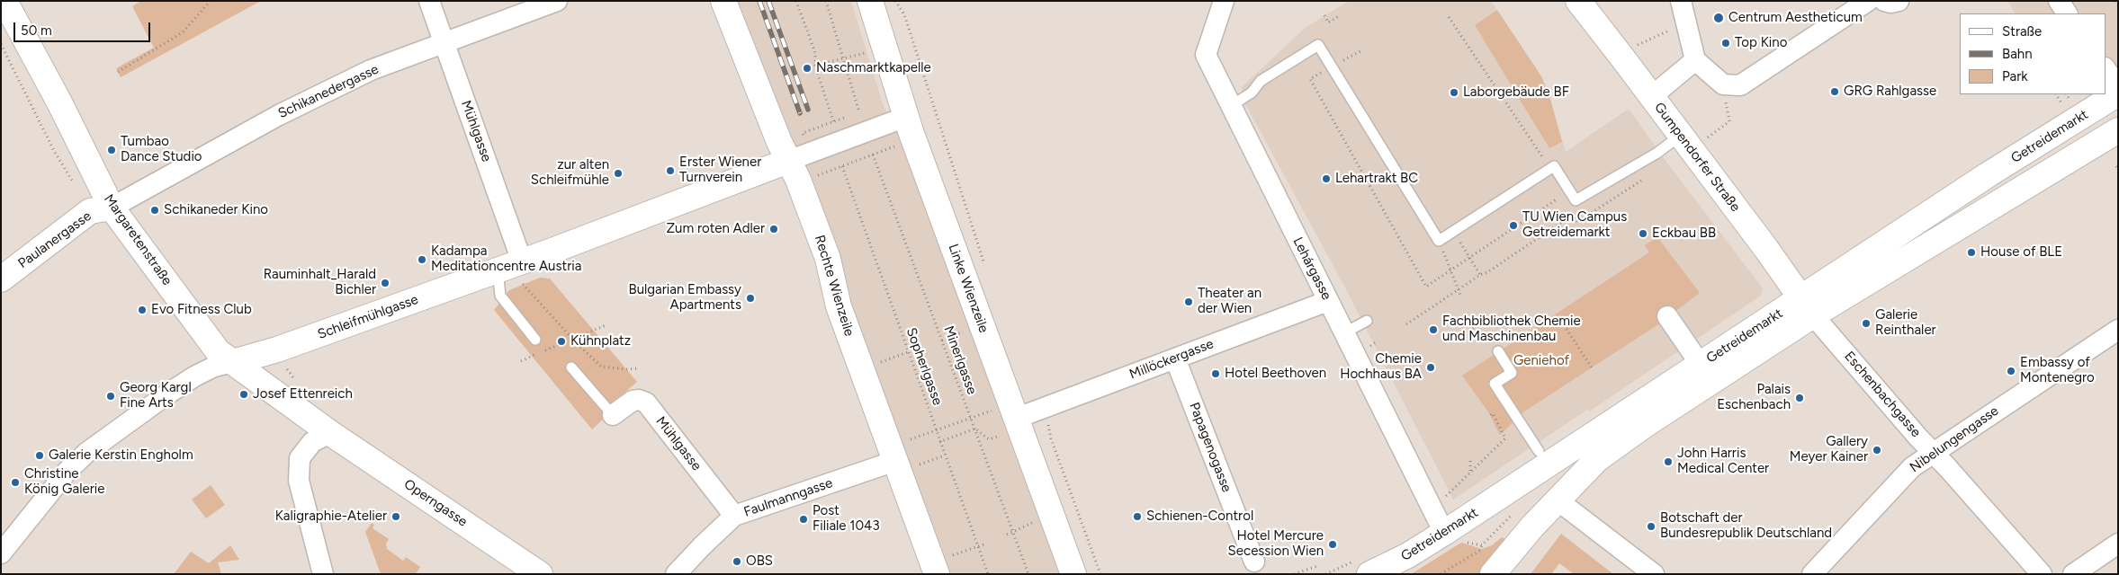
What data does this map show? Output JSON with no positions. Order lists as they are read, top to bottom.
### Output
{
  "streets": {
    "main road": [
      "Getreidemarkt",
      "Gumpendorfer Straße",
      "Paulanergasse",
      "Margaretenstraße",
      "Rechte Wienzeile",
      "Linke Wienzeile",
      "Schleifmühlgasse",
      "Operngasse"
    ],
    "street": [
      "Schikanedergasse",
      "Mühlgasse",
      "Lehárgasse",
      "Millöckergasse",
      "Eschenbachgasse",
      "Nibelungengasse",
      "Papagenogasse",
      "Faulmanngasse"
    ],
    "path": ["Minerlgasse", "Sopherlgasse"]
  },
  "crossings": [
    ["Schikanedergasse", "Mühlgasse"],
    ["Schikanedergasse", "Paulanergasse"],
    ["Schikanedergasse", "Margaretenstraße"],
    ["Mühlgasse", "Schleifmühlgasse"],
    ["Mühlgasse", "Faulmanngasse"],
    ["Getreidemarkt", "Gumpendorfer Straße"],
    ["Getreidemarkt", "Lehárgasse"],
    ["Getreidemarkt", "Eschenbachgasse"],
    ["Gumpendorfer Straße", "Eschenbachgasse"],
    ["Paulanergasse", "Margaretenstraße"],
    ["Margaretenstraße", "Schleifmühlgasse"],
    ["Margaretenstraße", "Operngasse"],
    ["Lehárgasse", "Millöckergasse"],
    ["Rechte Wienzeile", "Schleifmühlgasse"],
    ["Rechte Wienzeile", "Faulmanngasse"],
    ["Linke Wienzeile", "Millöckergasse"],
    ["Millöckergasse", "Papagenogasse"],
    ["Eschenbachgasse", "Nibelungengasse"]
  ],
  "parks": ["Geniehof"],
  "places": [
    "Centrum Aestheticum",
    "Top Kino",
    "Naschmarktkapelle",
    "GRG Rahlgasse",
    "Laborgebäude BF",
    "Tumbao Dance Studio",
    "Erster Wiener Turnverein",
    "zur alten Schleifmühle",
    "Lehartrakt BC",
    "Schikaneder Kino",
    "TU Wien Campus Getreidemarkt",
    "Zum roten Adler",
    "Eckbau BB",
    "House of BLE",
    "Kadampa Meditationcentre Austria",
    "Rauminhalt_Harald Bichler",
    "Bulgarian Embassy Apartments",
    "Theater an der Wien",
    "Evo Fitness Club",
    "Galerie Reinthaler",
    "Fachbibliothek Chemie und Maschinenbau",
    "Kühnplatz",
    "Chemie Hochhaus BA",
    "Embassy of Montenegro",
    "Hotel Beethoven",
    "Josef Ettenreich",
    "Georg Kargl Fine Arts",
    "Palais Eschenbach",
    "Gallery Meyer Kainer",
    "Galerie Kerstin Engholm",
    "John Harris Medical Center",
    "Christine König Galerie",
    "Kaligraphie-Atelier",
    "Schienen-Control",
    "Post Filiale 1043",
    "Botschaft der Bundesrepublik Deutschland",
    "Hotel Mercure Secession Wien",
    "OBS"
  ],
  "legend": ["Straße", "Bahn", "Park"],
  "scale_bar": "50 m"
}
